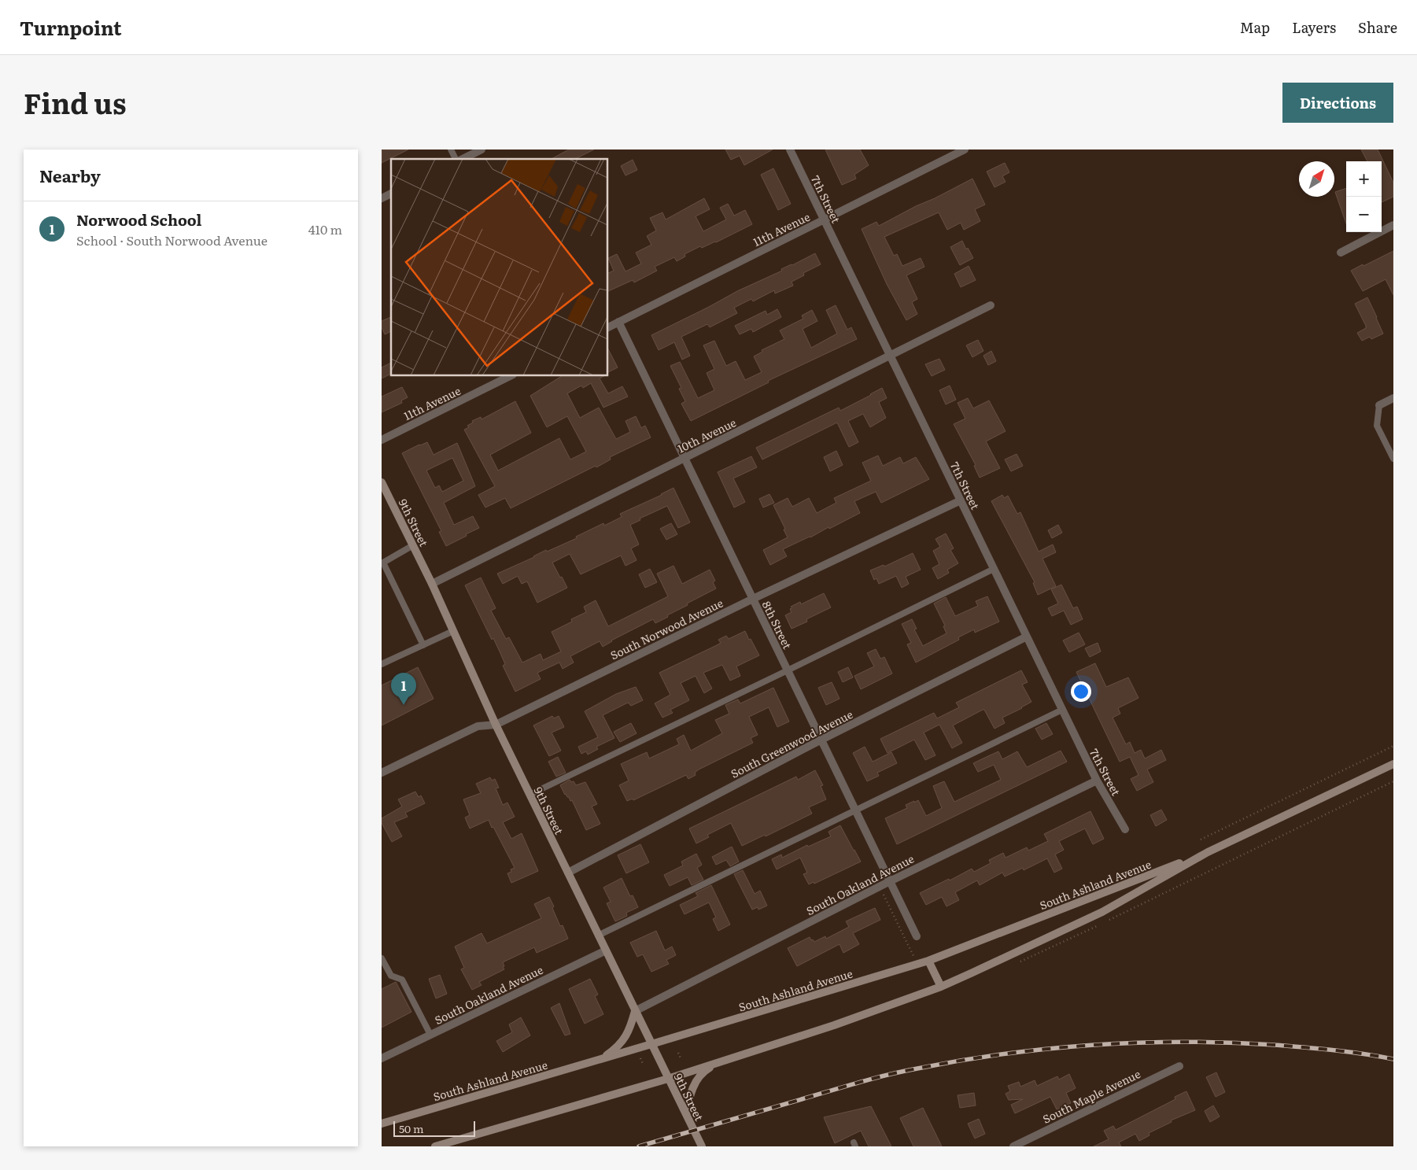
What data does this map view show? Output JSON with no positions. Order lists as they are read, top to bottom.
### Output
{
  "streets": {
    "main road": ["9th Street", "South Ashland Avenue"],
    "street": [
      "7th Street",
      "11th Avenue",
      "10th Avenue",
      "8th Street",
      "South Norwood Avenue",
      "South Greenwood Avenue",
      "South Oakland Avenue",
      "South Maple Avenue"
    ]
  },
  "crossings": [
    ["7th Street", "11th Avenue"],
    ["7th Street", "10th Avenue"],
    ["7th Street", "South Norwood Avenue"],
    ["7th Street", "South Greenwood Avenue"],
    ["7th Street", "South Oakland Avenue"],
    ["11th Avenue", "8th Street"],
    ["10th Avenue", "9th Street"],
    ["10th Avenue", "8th Street"],
    ["9th Street", "South Norwood Avenue"],
    ["9th Street", "South Greenwood Avenue"],
    ["9th Street", "South Oakland Avenue"],
    ["9th Street", "South Ashland Avenue"],
    ["8th Street", "South Norwood Avenue"],
    ["8th Street", "South Greenwood Avenue"],
    ["8th Street", "South Oakland Avenue"]
  ],
  "scale_bar": "50 m",
  "north": "top right",
  "page": {
    "header": "Turnpoint",
    "nav": ["Map", "Layers", "Share"],
    "title": "Find us",
    "buttons": "Directions",
    "heading": "Nearby",
    "map_buttons": ["+", "−"],
    "list": [
      {
        "mark": "1",
        "name": "Norwood School",
        "note": "School · South Norwood Avenue",
        "value": "410 m"
      }
    ],
    "pins": "1",
    "scale": "50 m"
  }
}
